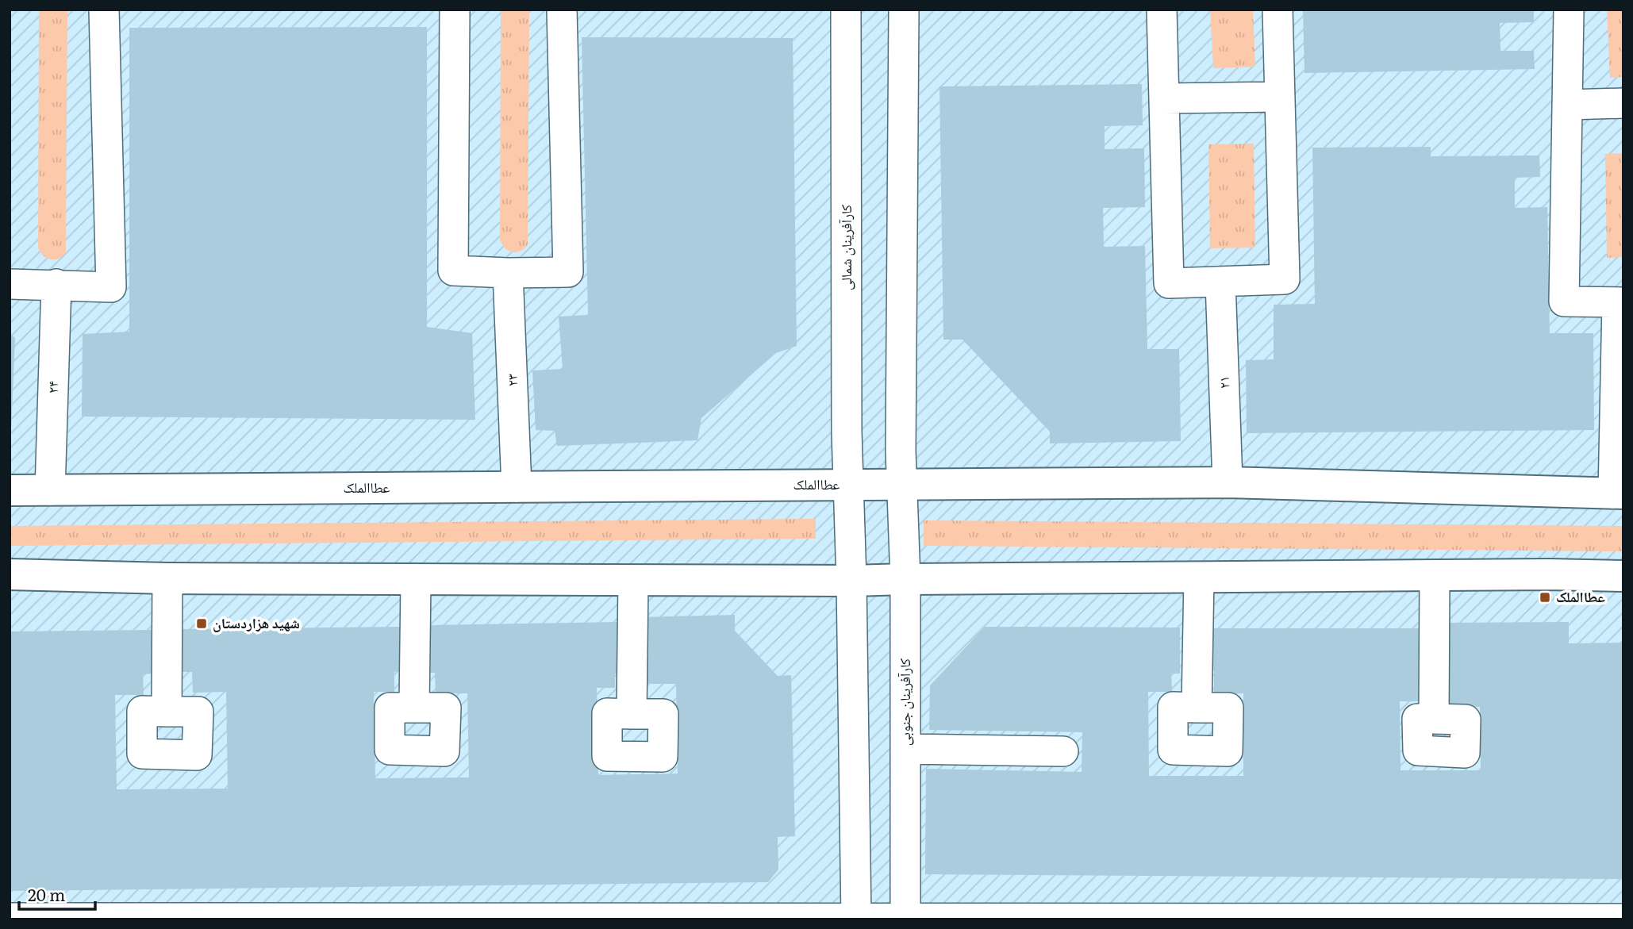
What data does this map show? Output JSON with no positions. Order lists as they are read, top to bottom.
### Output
{
  "streets": {
    "main road": ["عطاالملک"],
    "street": [
      "کارآفرینان شمالی",
      "۲۳",
      "۲۱",
      "۲۴",
      "کارآفرینان جنوبی"
    ]
  },
  "crossings": [
    ["کارآفرینان شمالی", "عطاالملک"],
    ["۲۳", "عطاالملک"],
    ["۲۱", "عطاالملک"],
    ["۲۴", "عطاالملک"],
    ["عطاالملک", "کارآفرینان جنوبی"]
  ],
  "places": {
    "transit": ["عطاالملک", "شهید هزاردستان"]
  },
  "scale_bar": "20 m"
}
